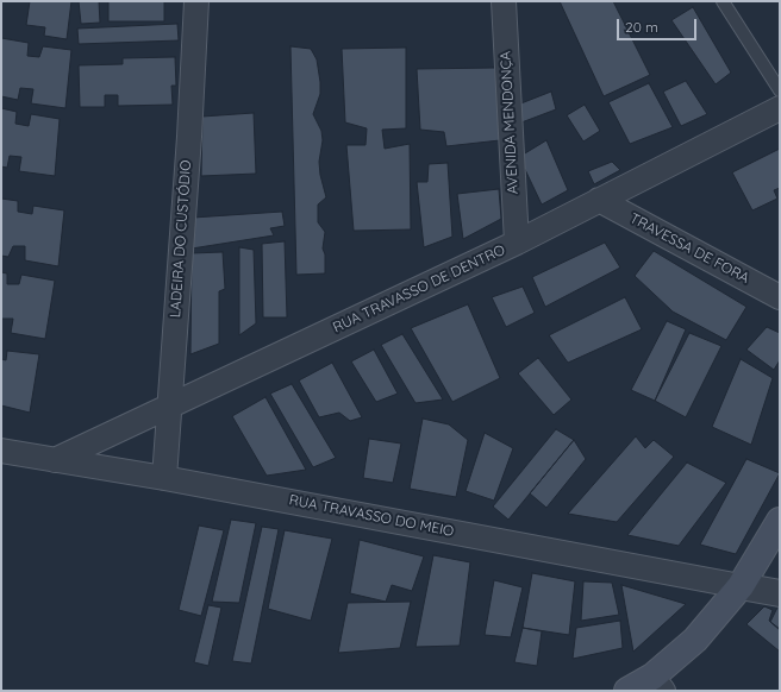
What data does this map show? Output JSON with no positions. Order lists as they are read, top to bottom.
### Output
{
  "streets": {
    "street": [
      "AVENIDA MENDONÇA",
      "LADEIRA DO CUSTÓDIO",
      "TRAVESSA DE FORA",
      "RUA TRAVASSO DE DENTRO",
      "RUA TRAVASSO DO MEIO"
    ]
  },
  "crossings": [
    ["AVENIDA MENDONÇA", "RUA TRAVASSO DE DENTRO"],
    ["LADEIRA DO CUSTÓDIO", "RUA TRAVASSO DE DENTRO"],
    ["LADEIRA DO CUSTÓDIO", "RUA TRAVASSO DO MEIO"],
    ["TRAVESSA DE FORA", "RUA TRAVASSO DE DENTRO"],
    ["RUA TRAVASSO DE DENTRO", "RUA TRAVASSO DO MEIO"]
  ],
  "scale_bar": "20 m"
}
